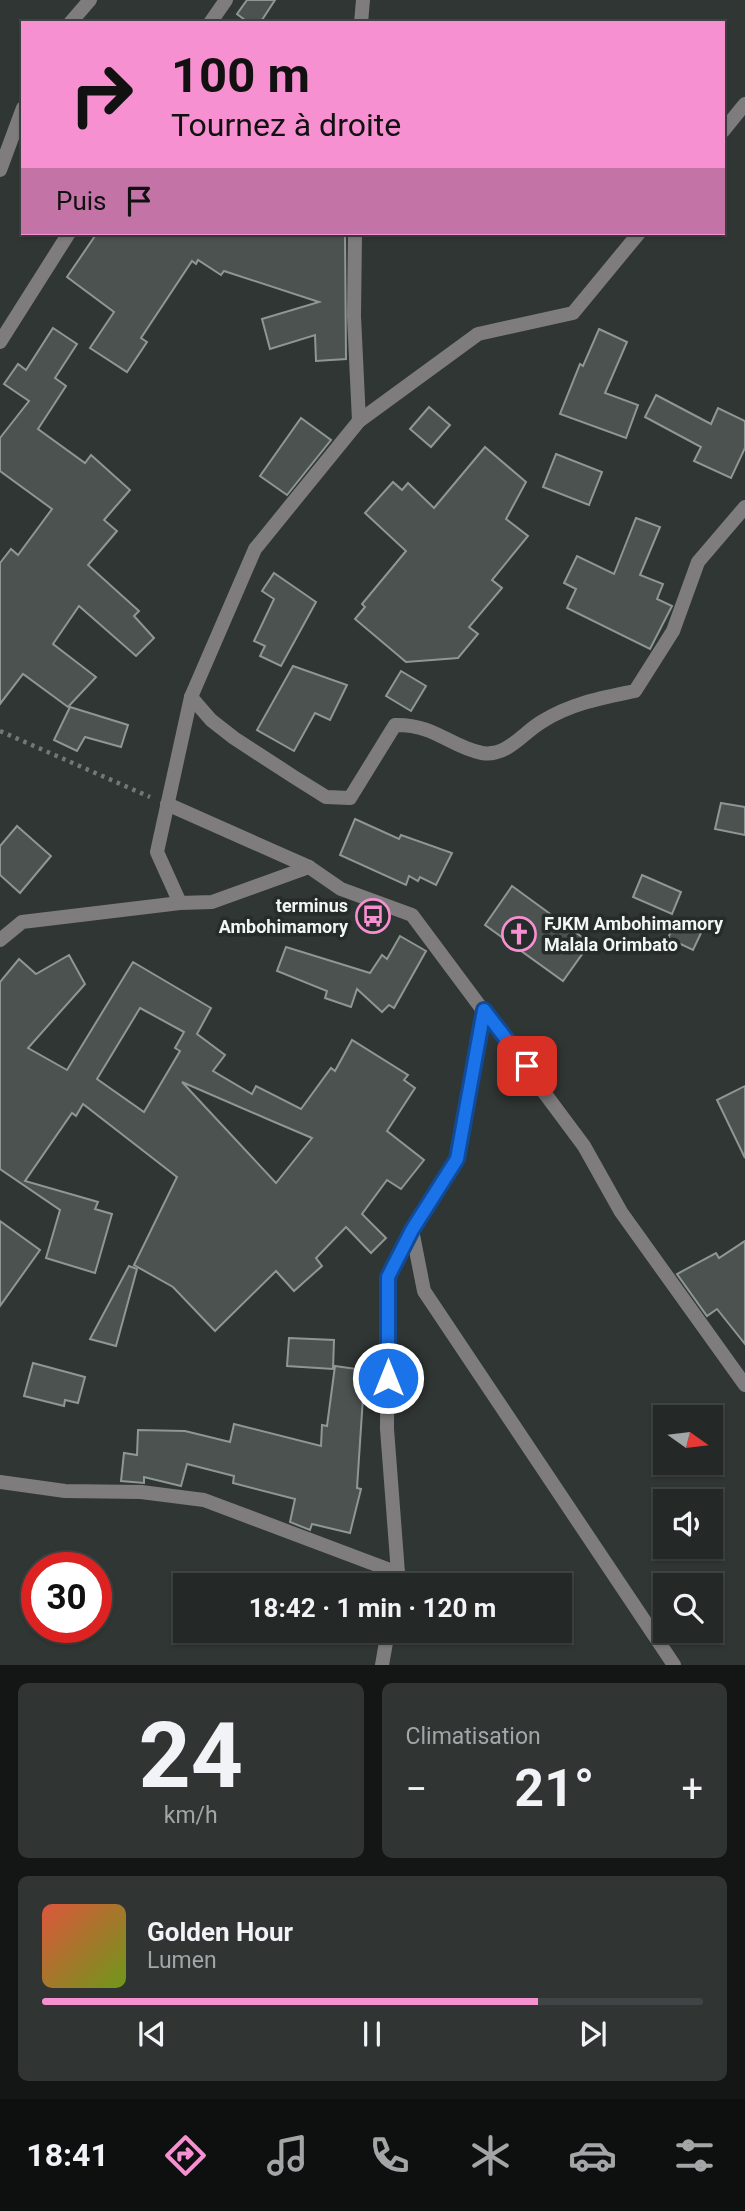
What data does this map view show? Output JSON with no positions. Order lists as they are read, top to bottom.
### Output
{
  "places": {
    "bus stop": ["terminus Ambohimamory"],
    "church": ["FJKM Ambohimamory Malala Orimbato"]
  },
  "north": "right",
  "page": {
    "turn": ["100 m", "Tournez à droite"],
    "then": "Puis",
    "limit": "30",
    "trip": "18:42 · 1 min · 120 m",
    "tile": [
      ["24", "km/h"],
      "Climatisation"
    ],
    "heat": ["−", "21°", "+"],
    "song": ["Golden Hour", "Lumen"],
    "tabs": "18:41"
  }
}
